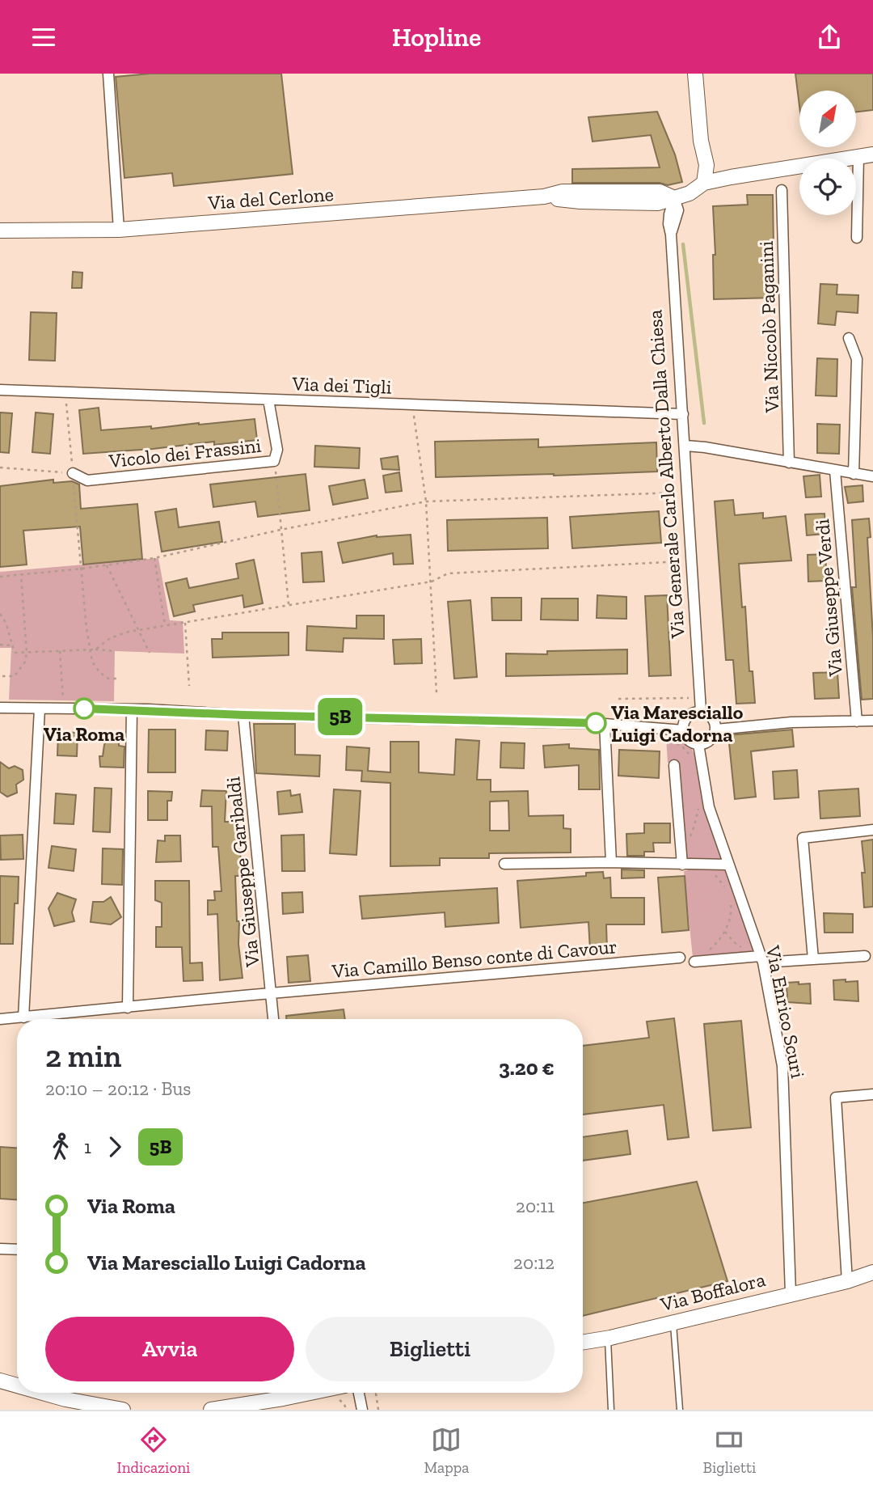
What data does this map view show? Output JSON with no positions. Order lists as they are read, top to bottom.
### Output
{
  "streets": {
    "street": [
      "Via del Cerlone",
      "Via Niccolò Paganini",
      "Via dei Tigli",
      "Vicolo dei Frassini",
      "Via Generale Carlo Alberto Dalla Chiesa",
      "Via Giuseppe Verdi",
      "Via Giuseppe Garibaldi",
      "Via Camillo Benso conte di Cavour",
      "Via Enrico Scuri",
      "Via Boffalora"
    ]
  },
  "crossings": [
    ["Via del Cerlone", "Via Generale Carlo Alberto Dalla Chiesa"],
    ["Via dei Tigli", "Vicolo dei Frassini"],
    ["Via dei Tigli", "Via Generale Carlo Alberto Dalla Chiesa"],
    ["Via Generale Carlo Alberto Dalla Chiesa", "Via Enrico Scuri"],
    ["Via Giuseppe Garibaldi", "Via Camillo Benso conte di Cavour"],
    ["Via Enrico Scuri", "Via Boffalora"]
  ],
  "places": ["Via Roma", "Via Maresciallo Luigi Cadorna"],
  "lines": ["bus line 5B"],
  "north": "top right",
  "page": {
    "header": "Hopline",
    "on_map": "5B",
    "heading": ["2 min", "20:10 – 20:12 · Bus", "3.20 €"],
    "legs": ["1", "5B"],
    "list": [
      {
        "name": "Via Roma",
        "value": "20:11"
      },
      {
        "name": "Via Maresciallo Luigi Cadorna",
        "value": "20:12"
      }
    ],
    "buttons": ["Avvia", "Biglietti"],
    "tabs": ["Indicazioni", "Mappa", "Biglietti"]
  }
}
